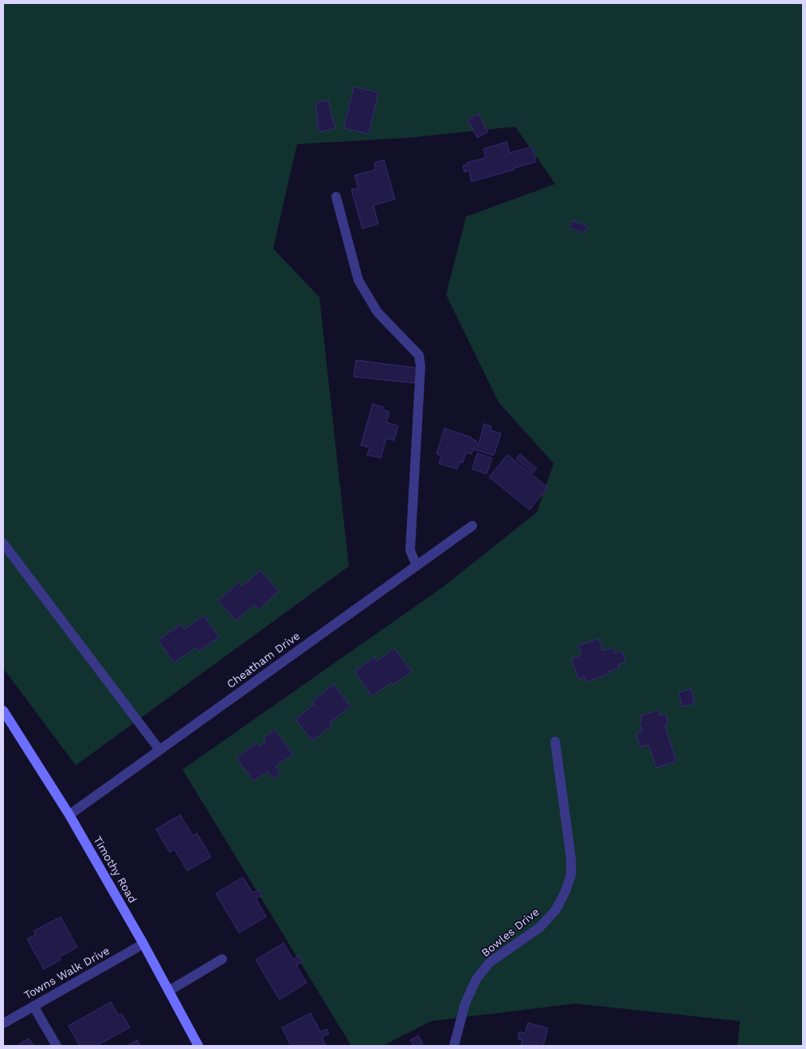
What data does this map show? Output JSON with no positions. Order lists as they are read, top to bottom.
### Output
{
  "streets": {
    "main road": ["Timothy Road"],
    "street": ["Cheatham Drive", "Bowles Drive", "Towns Walk Drive"]
  },
  "crossings": [
    ["Cheatham Drive", "Timothy Road"],
    ["Timothy Road", "Towns Walk Drive"]
  ]
}
